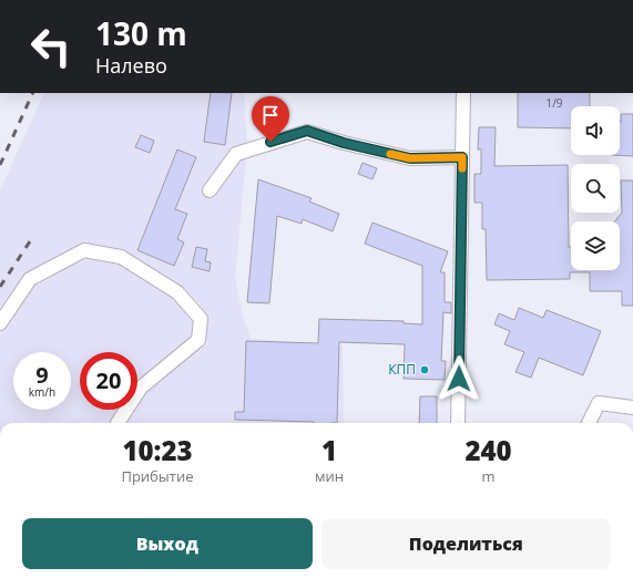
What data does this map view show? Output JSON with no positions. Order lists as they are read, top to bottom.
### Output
{
  "places": ["КПП"],
  "house_numbers": ["1/9"],
  "page": {
    "turn": ["130 m", "Налево"],
    "speed": "9 km/h",
    "limit": "20",
    "eta": [
      "10:23",
      "Прибытие",
      "1",
      "мин",
      "240",
      "m"
    ],
    "buttons": ["Выход", "Поделиться"]
  }
}
